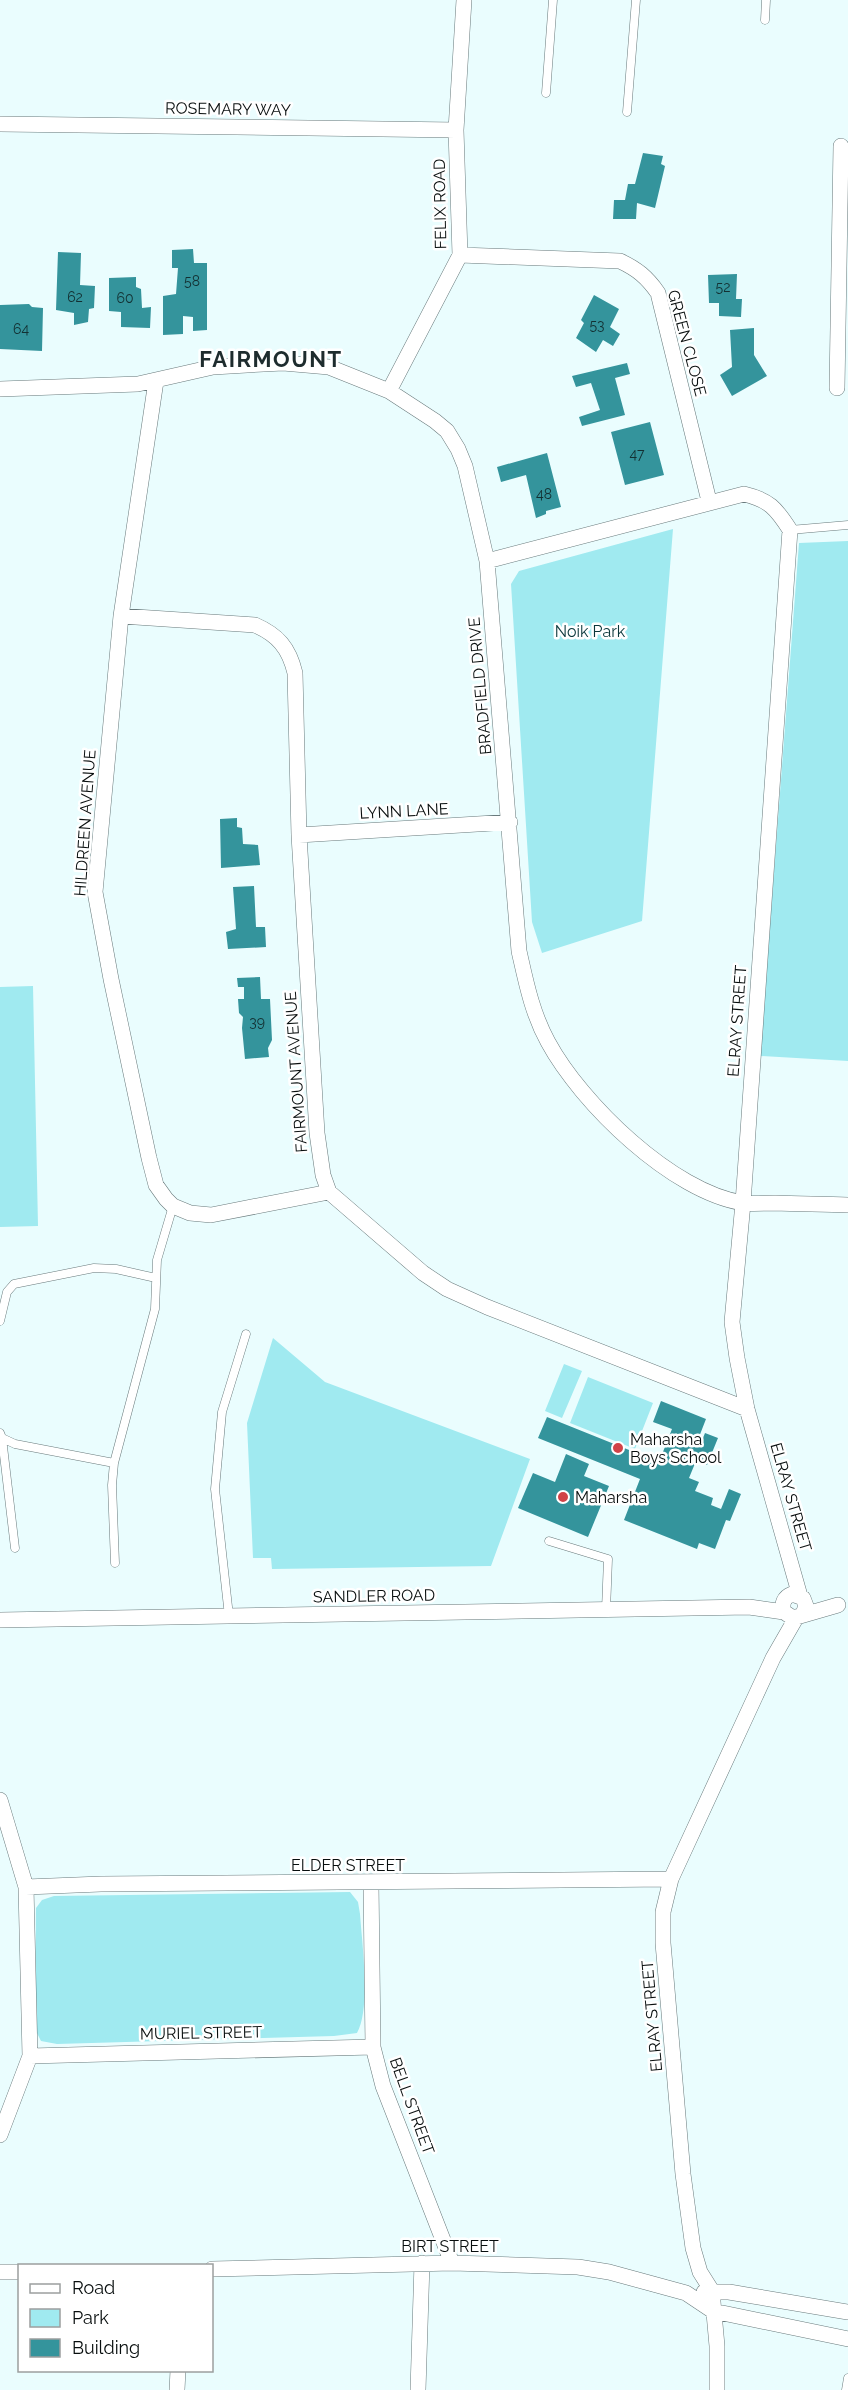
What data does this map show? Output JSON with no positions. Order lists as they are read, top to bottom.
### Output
{
  "streets": {
    "street": [
      "ROSEMARY WAY",
      "FELIX ROAD",
      "GREEN CLOSE",
      "BRADFIELD DRIVE",
      "LYNN LANE",
      "HILDREEN AVENUE",
      "ELRAY STREET",
      "FAIRMOUNT AVENUE",
      "SANDLER ROAD",
      "ELDER STREET",
      "MURIEL STREET",
      "BELL STREET",
      "BIRT STREET"
    ]
  },
  "crossings": [
    ["ROSEMARY WAY", "FELIX ROAD"],
    ["FELIX ROAD", "GREEN CLOSE"],
    ["FELIX ROAD", "BRADFIELD DRIVE"],
    ["BRADFIELD DRIVE", "LYNN LANE"],
    ["BRADFIELD DRIVE", "HILDREEN AVENUE"],
    ["BRADFIELD DRIVE", "ELRAY STREET"],
    ["LYNN LANE", "FAIRMOUNT AVENUE"],
    ["HILDREEN AVENUE", "FAIRMOUNT AVENUE"],
    ["ELRAY STREET", "SANDLER ROAD"],
    ["ELRAY STREET", "ELDER STREET"],
    ["ELRAY STREET", "BIRT STREET"],
    ["ELDER STREET", "BELL STREET"],
    ["MURIEL STREET", "BELL STREET"],
    ["BELL STREET", "BIRT STREET"]
  ],
  "districts": ["FAIRMOUNT"],
  "parks": ["Noik Park"],
  "places": ["Maharsha Boys School", "Maharsha"],
  "house_numbers": [
    "58",
    "52",
    "62",
    "60",
    "53",
    "64",
    "47",
    "48",
    "39"
  ],
  "legend": ["Road", "Park", "Building"]
}
